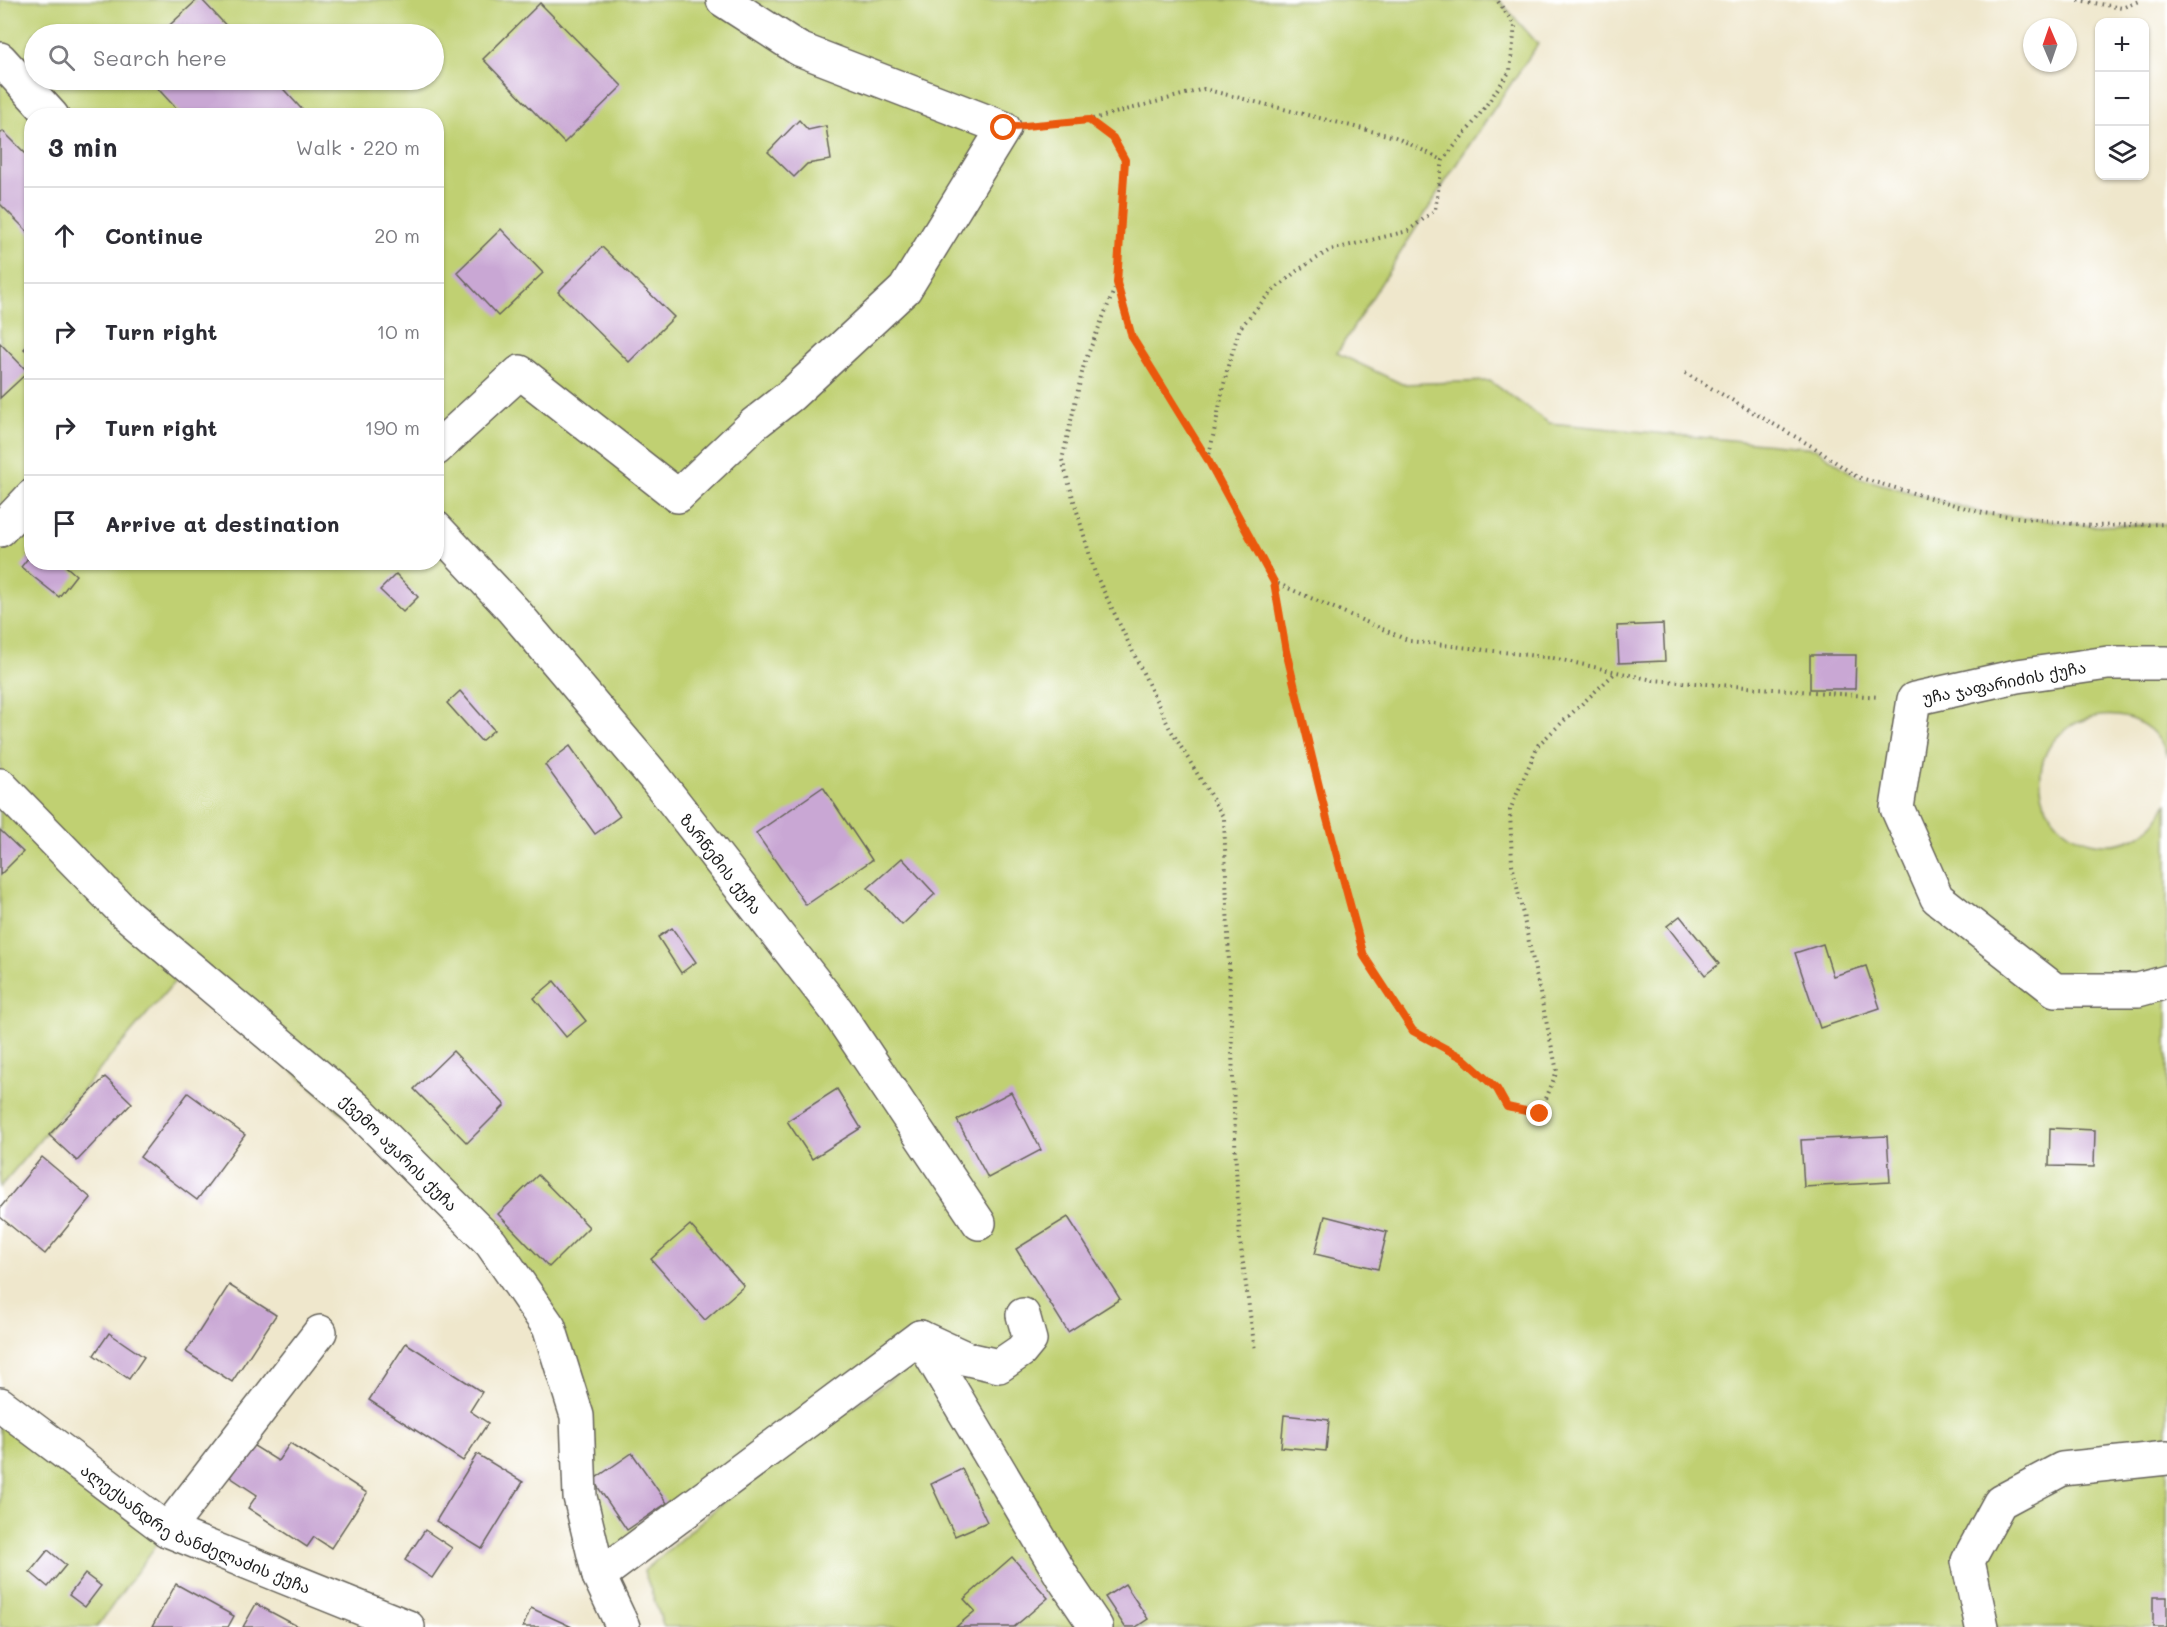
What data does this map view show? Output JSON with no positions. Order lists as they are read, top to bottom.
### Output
{
  "streets": {
    "street": [
      "უჩა ჯაფარიძის ქუჩა",
      "ზარწემის ქუჩა",
      "ქვემო აჟარის ქუჩა",
      "ალექსანდრე ბანძელაძის ქუჩა"
    ]
  },
  "north": "top",
  "page": {
    "map_buttons": ["+", "−"],
    "search": "Search here",
    "heading": ["3 min", "Walk · 220 m"],
    "list": [
      ["Continue", "20 m"],
      ["Turn right", "10 m"],
      ["Turn right", "190 m"],
      "Arrive at destination"
    ]
  }
}
